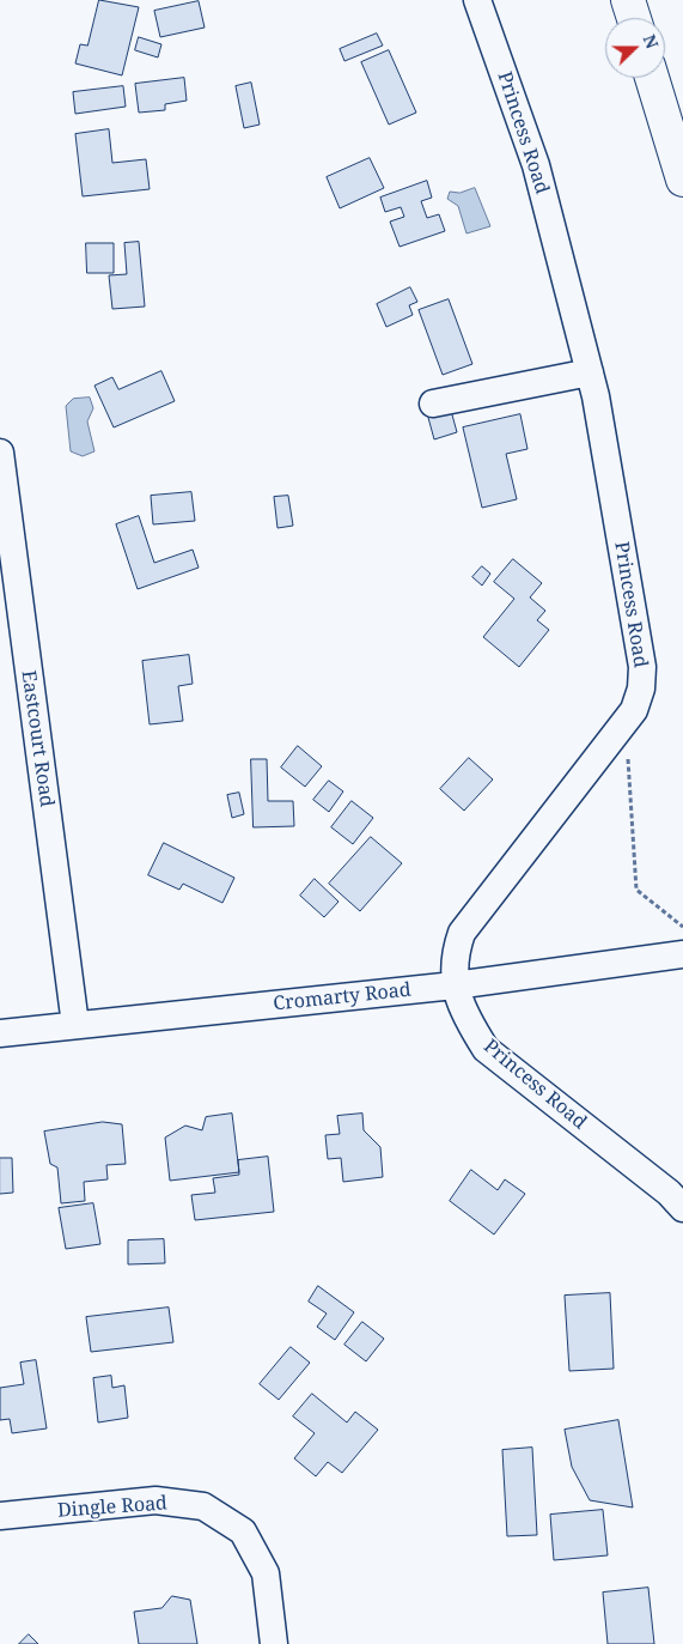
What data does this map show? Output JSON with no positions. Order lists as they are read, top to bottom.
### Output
{
  "streets": {
    "street": [
      "Princess Road",
      "Eastcourt Road",
      "Cromarty Road",
      "Dingle Road"
    ]
  },
  "crossings": [
    ["Princess Road", "Cromarty Road"],
    ["Eastcourt Road", "Cromarty Road"]
  ],
  "north": "right"
}
